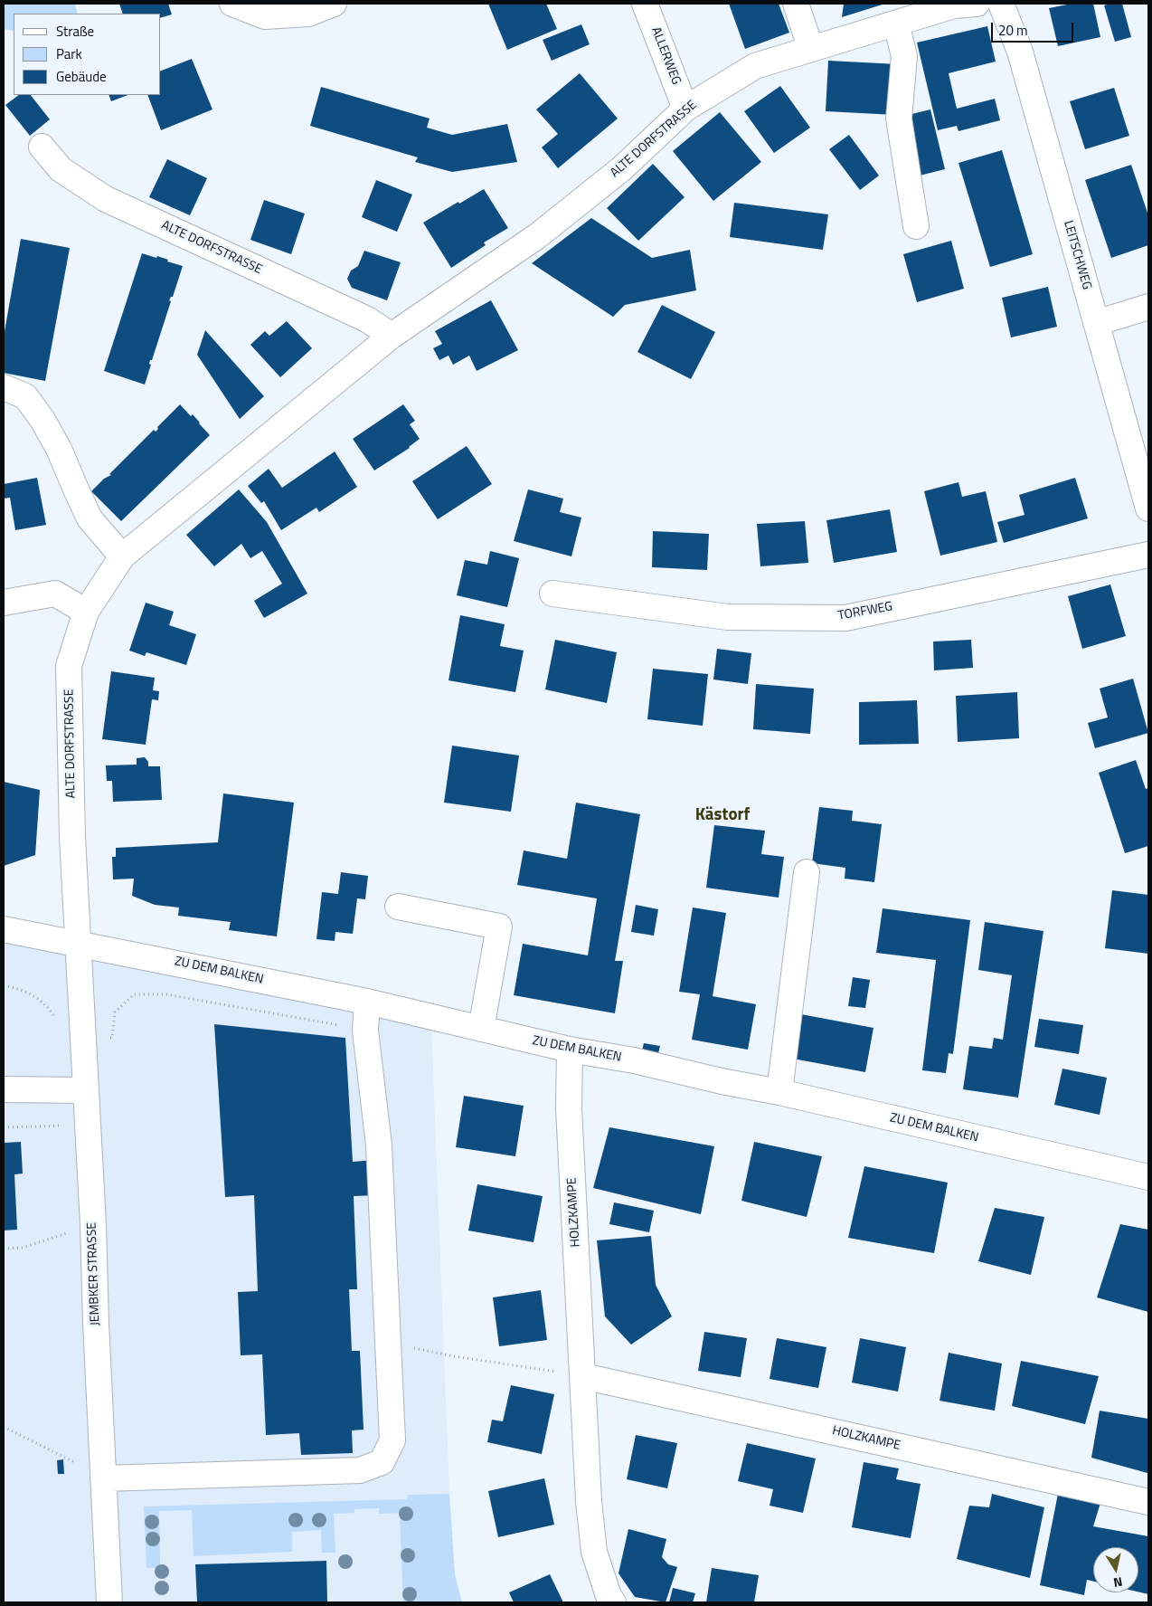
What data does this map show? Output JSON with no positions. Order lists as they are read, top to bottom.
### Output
{
  "streets": {
    "street": [
      "ALLERWEG",
      "ALTE DORFSTRASSE",
      "LEITSCHWEG",
      "TORFWEG",
      "ZU DEM BALKEN",
      "HOLZKAMPE",
      "JEMBKER STRASSE"
    ]
  },
  "crossings": [
    ["ALLERWEG", "ALTE DORFSTRASSE"],
    ["ALTE DORFSTRASSE", "ZU DEM BALKEN"],
    ["ALTE DORFSTRASSE", "JEMBKER STRASSE"],
    ["ZU DEM BALKEN", "HOLZKAMPE"],
    ["ZU DEM BALKEN", "JEMBKER STRASSE"]
  ],
  "districts": ["Kästorf"],
  "legend": ["Straße", "Park", "Gebäude"],
  "scale_bar": "20 m",
  "north": "bottom"
}
